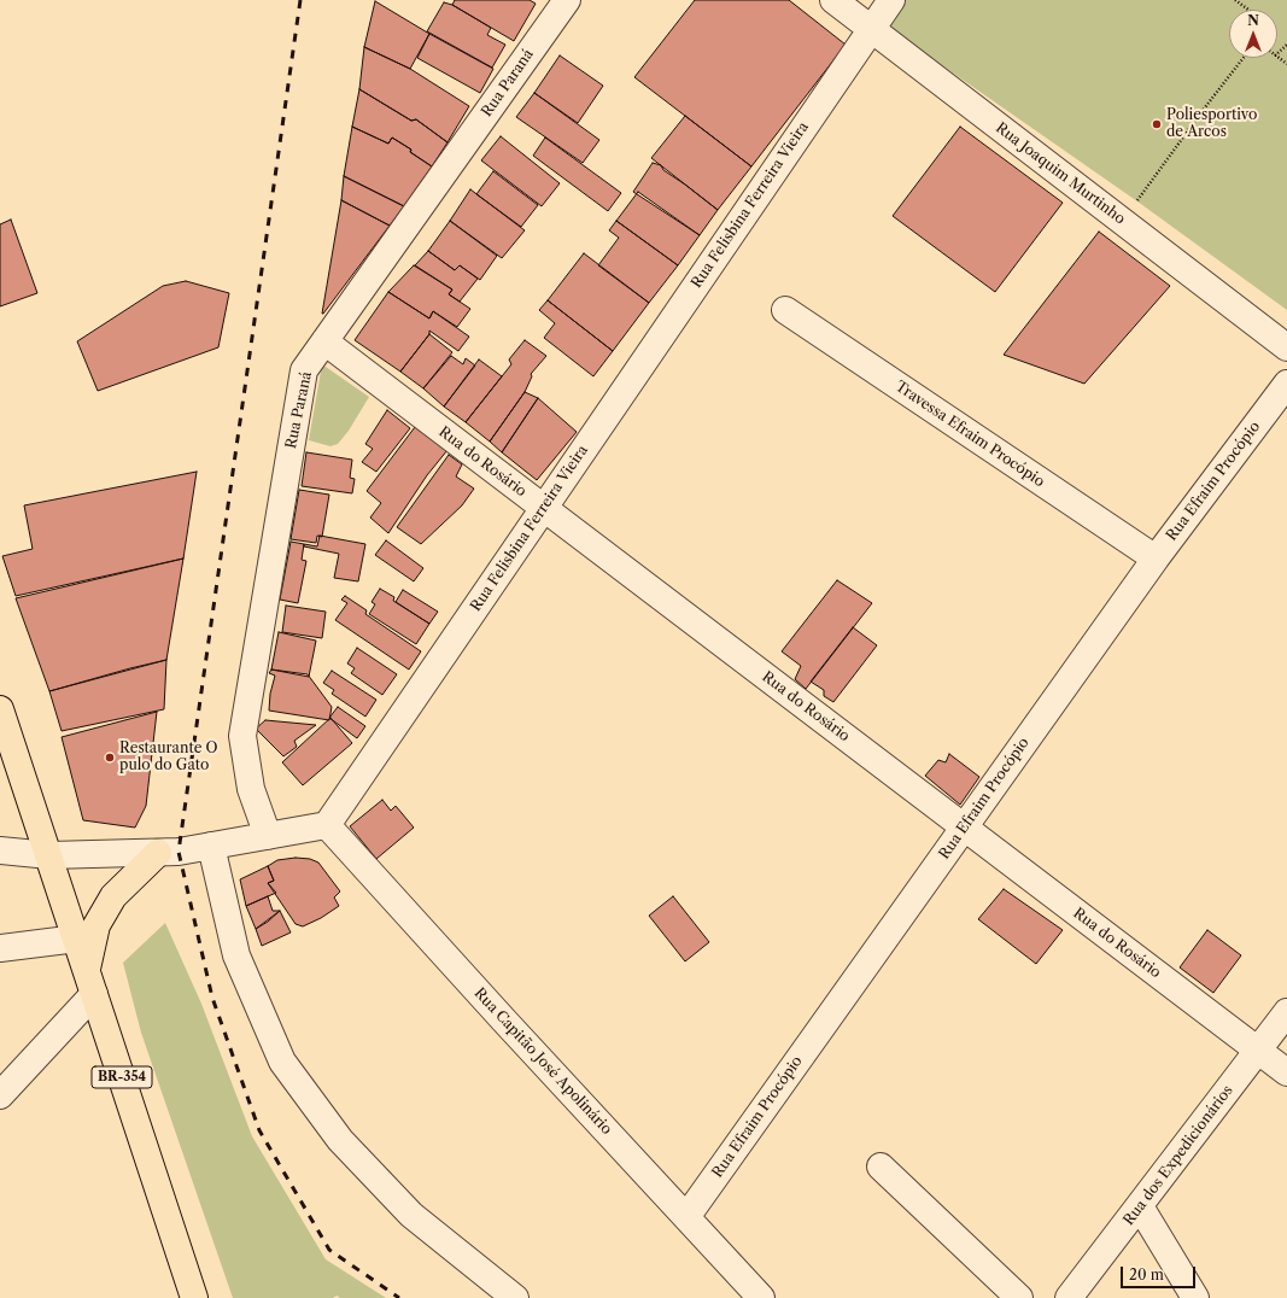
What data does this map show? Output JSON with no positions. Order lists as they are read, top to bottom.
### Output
{
  "streets": {
    "main road": ["BR-354"],
    "street": [
      "Rua Paraná",
      "Rua Joaquim Murtinho",
      "Rua Felisbina Ferreira Vieira",
      "Travessa Efraim Procópio",
      "Rua do Rosário",
      "Rua Efraim Procópio",
      "Rua Capitão José Apolinário",
      "Rua dos Expedicionários"
    ]
  },
  "crossings": [
    ["Rua Paraná", "Rua do Rosário"],
    ["Rua Joaquim Murtinho", "Rua Felisbina Ferreira Vieira"],
    ["Rua Felisbina Ferreira Vieira", "Rua do Rosário"],
    ["Rua Felisbina Ferreira Vieira", "Rua Capitão José Apolinário"],
    ["Travessa Efraim Procópio", "Rua Efraim Procópio"],
    ["Rua do Rosário", "Rua Efraim Procópio"],
    ["Rua do Rosário", "Rua dos Expedicionários"],
    ["Rua Efraim Procópio", "Rua Capitão José Apolinário"]
  ],
  "places": ["Poliesportivo de Arcos", "Restaurante O pulo do Gato"],
  "scale_bar": "20 m",
  "north": "top"
}
